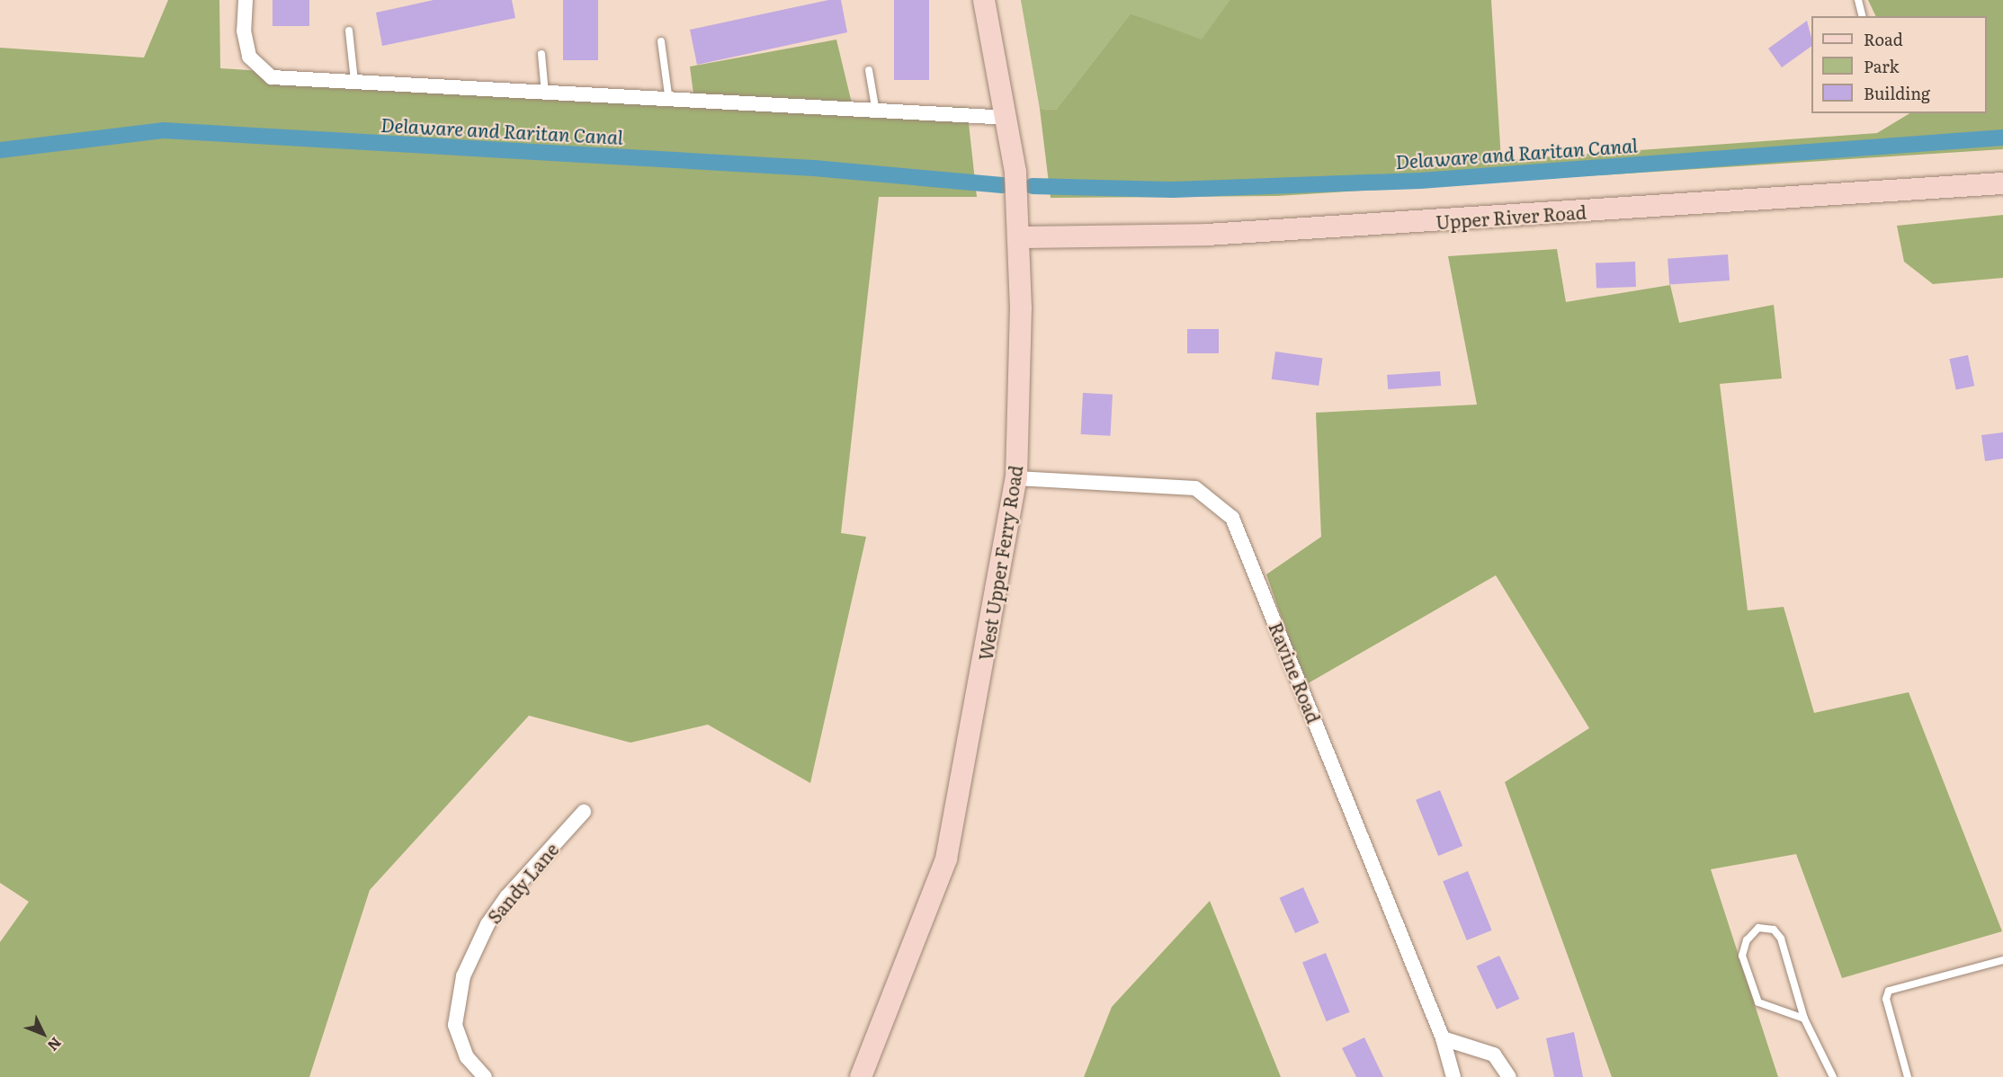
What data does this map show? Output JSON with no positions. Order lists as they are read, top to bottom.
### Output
{
  "streets": {
    "main road": ["Upper River Road", "West Upper Ferry Road"],
    "street": ["Ravine Road", "Sandy Lane"]
  },
  "crossings": [
    ["Upper River Road", "West Upper Ferry Road"],
    ["West Upper Ferry Road", "Ravine Road"]
  ],
  "water": ["Delaware and Raritan Canal"],
  "legend": ["Road", "Park", "Building"],
  "north": "bottom right"
}
